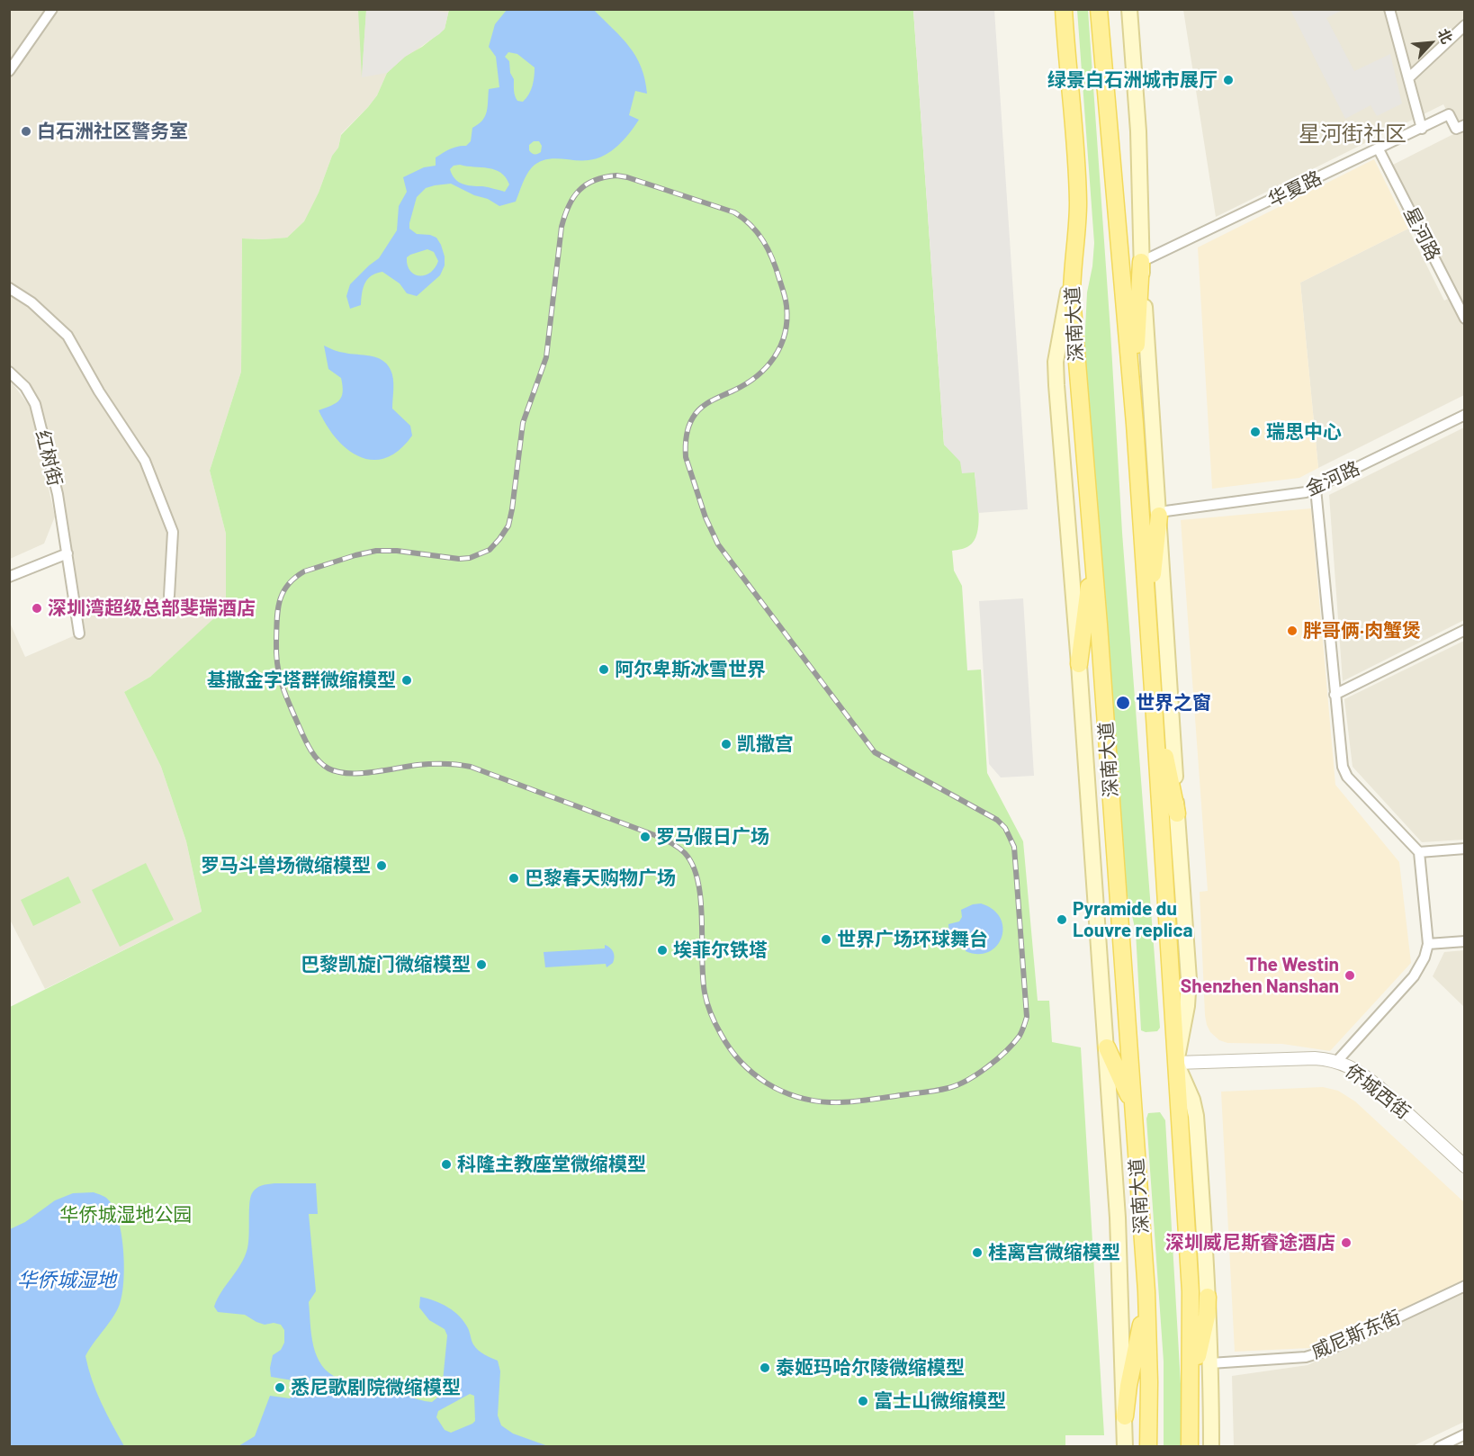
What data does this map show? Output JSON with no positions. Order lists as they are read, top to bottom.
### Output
{
  "streets": {
    "main road": ["深南大道"],
    "street": [
      "华夏路",
      "星河路",
      "红树街",
      "金河路",
      "侨城西街",
      "威尼斯东街"
    ]
  },
  "crossings": [
    ["华夏路", "星河路"]
  ],
  "districts": ["星河街社区"],
  "water": ["华侨城湿地"],
  "parks": ["华侨城湿地公园"],
  "places": [
    "绿景白石洲城市展厅",
    "白石洲社区警务室",
    "瑞思中心",
    "深圳湾超级总部斐瑞酒店",
    "胖哥俩·肉蟹煲",
    "阿尔卑斯冰雪世界",
    "基撒金字塔群微缩模型",
    "世界之窗",
    "凯撒宫",
    "罗马假日广场",
    "罗马斗兽场微缩模型",
    "巴黎春天购物广场",
    "Pyramide du Louvre replica",
    "世界广场环球舞台",
    "埃菲尔铁塔",
    "巴黎凯旋门微缩模型",
    "The Westin Shenzhen Nanshan",
    "科隆主教座堂微缩模型",
    "深圳威尼斯睿途酒店",
    "桂离宫微缩模型",
    "泰姬玛哈尔陵微缩模型",
    "悉尼歌剧院微缩模型",
    "富士山微缩模型"
  ],
  "north": "top right"
}
